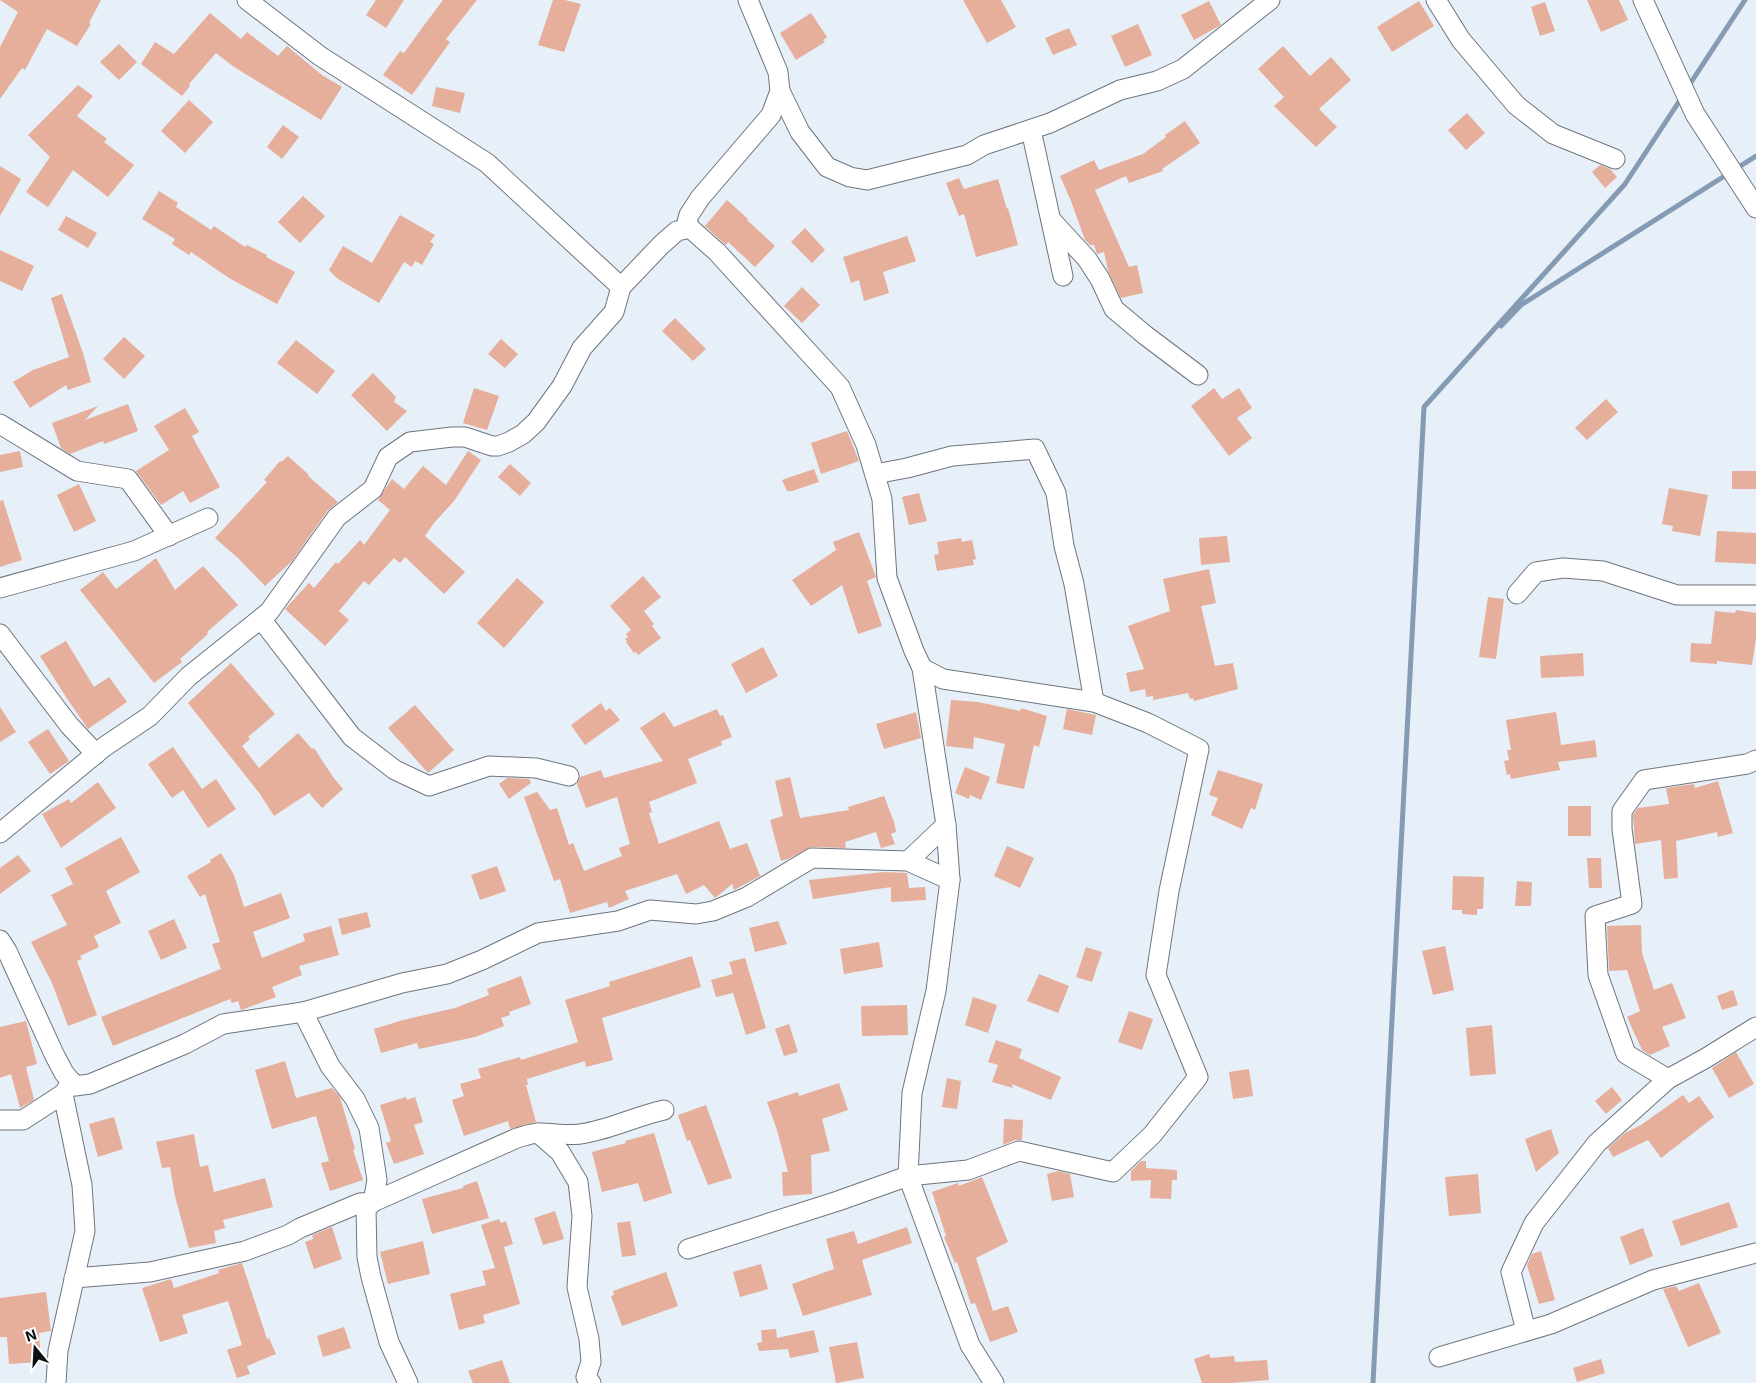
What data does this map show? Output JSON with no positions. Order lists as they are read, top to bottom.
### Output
{
  "north": "top"
}
